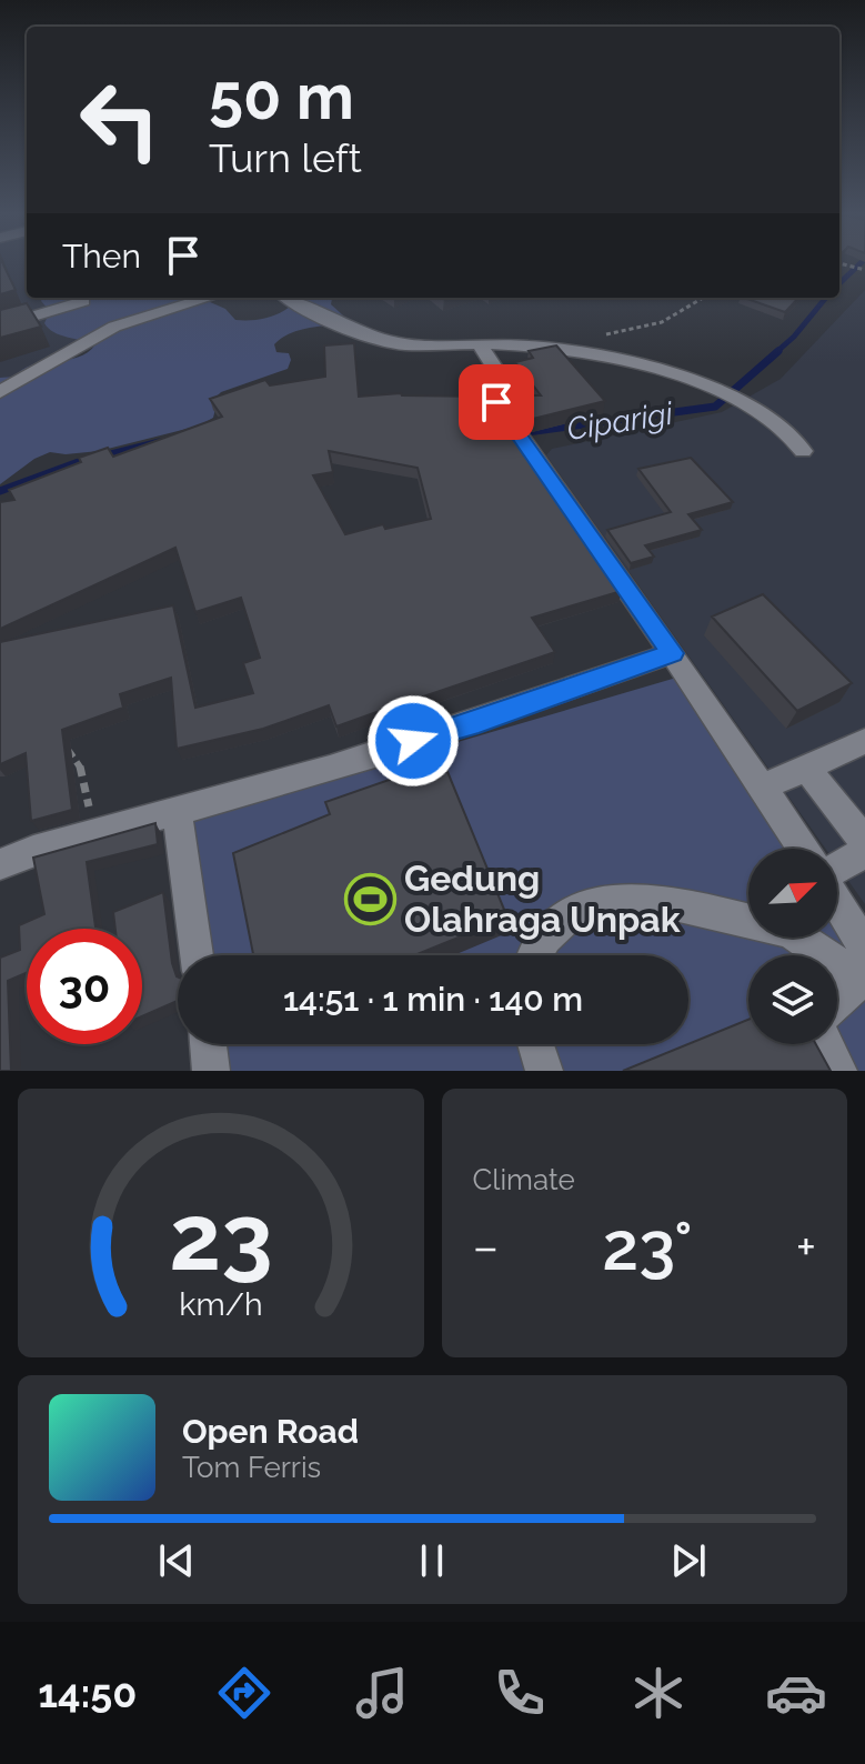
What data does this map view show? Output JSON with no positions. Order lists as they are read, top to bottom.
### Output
{
  "water": ["Ciparigi"],
  "places": {
    "sports": ["Gedung Olahraga Unpak"]
  },
  "north": "top right",
  "page": {
    "turn": ["50 m", "Turn left"],
    "then": "Then",
    "limit": "30",
    "trip": "14:51 · 1 min · 140 m",
    "tile": "Climate",
    "heat": ["−", "23°", "+"],
    "song": ["Open Road", "Tom Ferris"],
    "tabs": "14:50",
    "gauge": ["23", "km/h"]
  }
}
